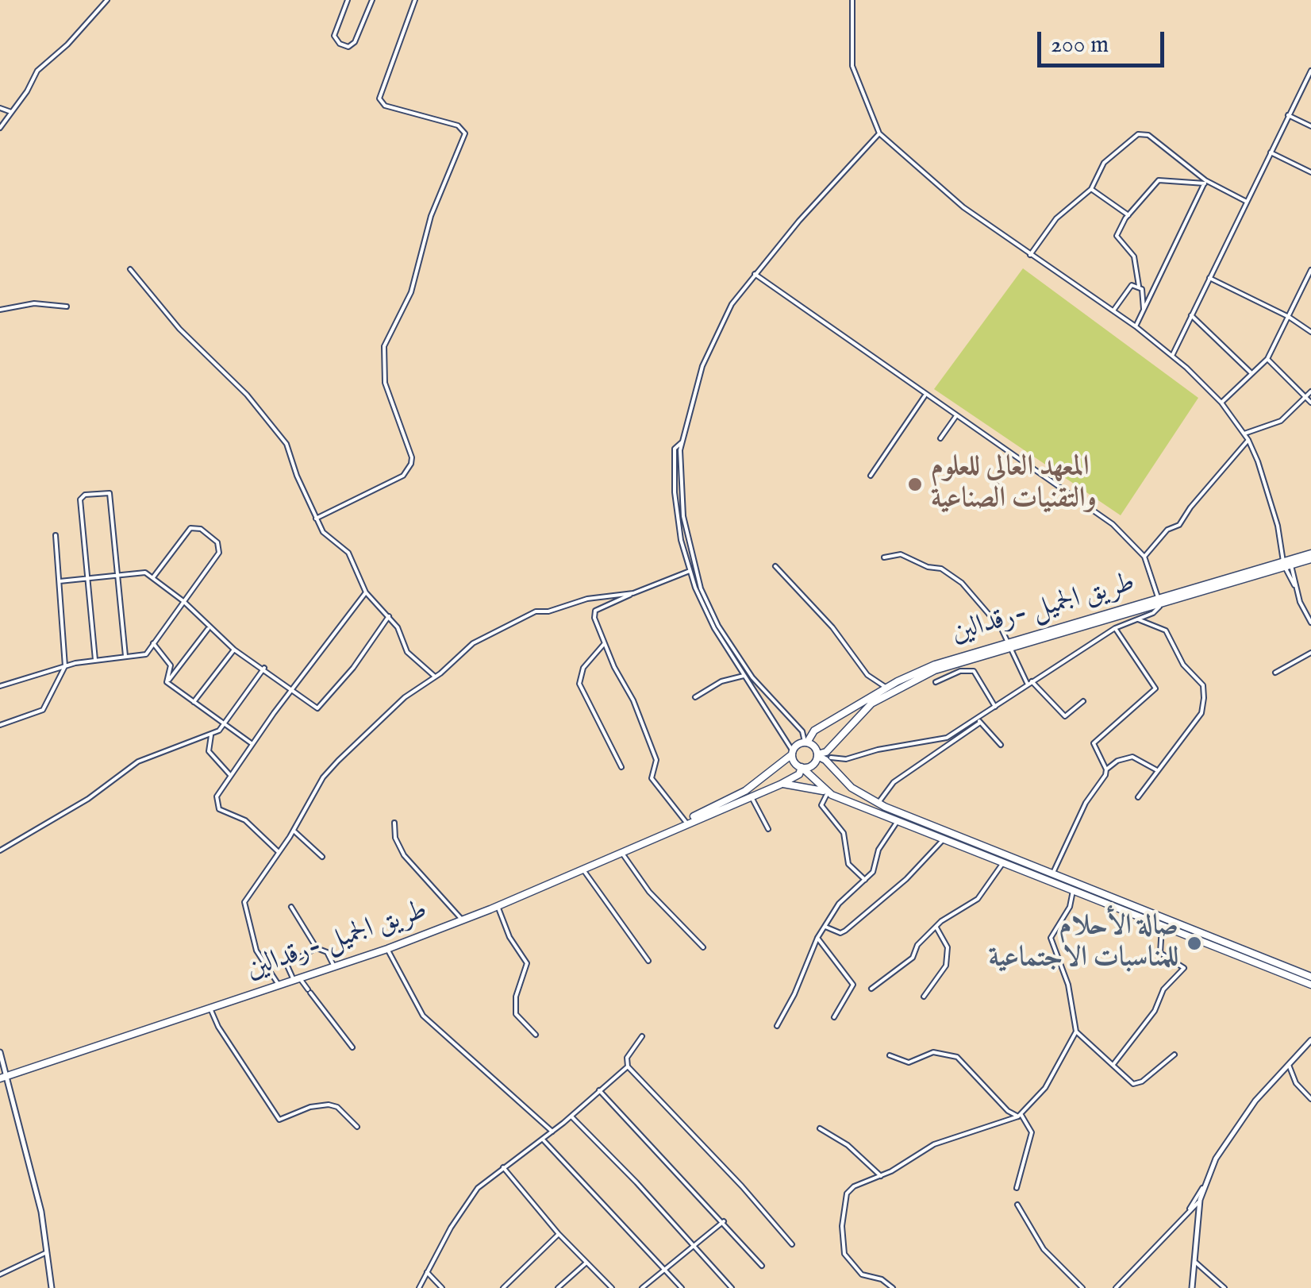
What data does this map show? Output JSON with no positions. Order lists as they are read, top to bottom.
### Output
{
  "streets": {
    "main road": ["طريق الجميل -رقدالين"]
  },
  "places": ["المعهد العالي للعلوم والتقنيات الصناعية", "صالة الأحلام للمناسبات الاجتماعية"],
  "scale_bar": "200 m"
}
